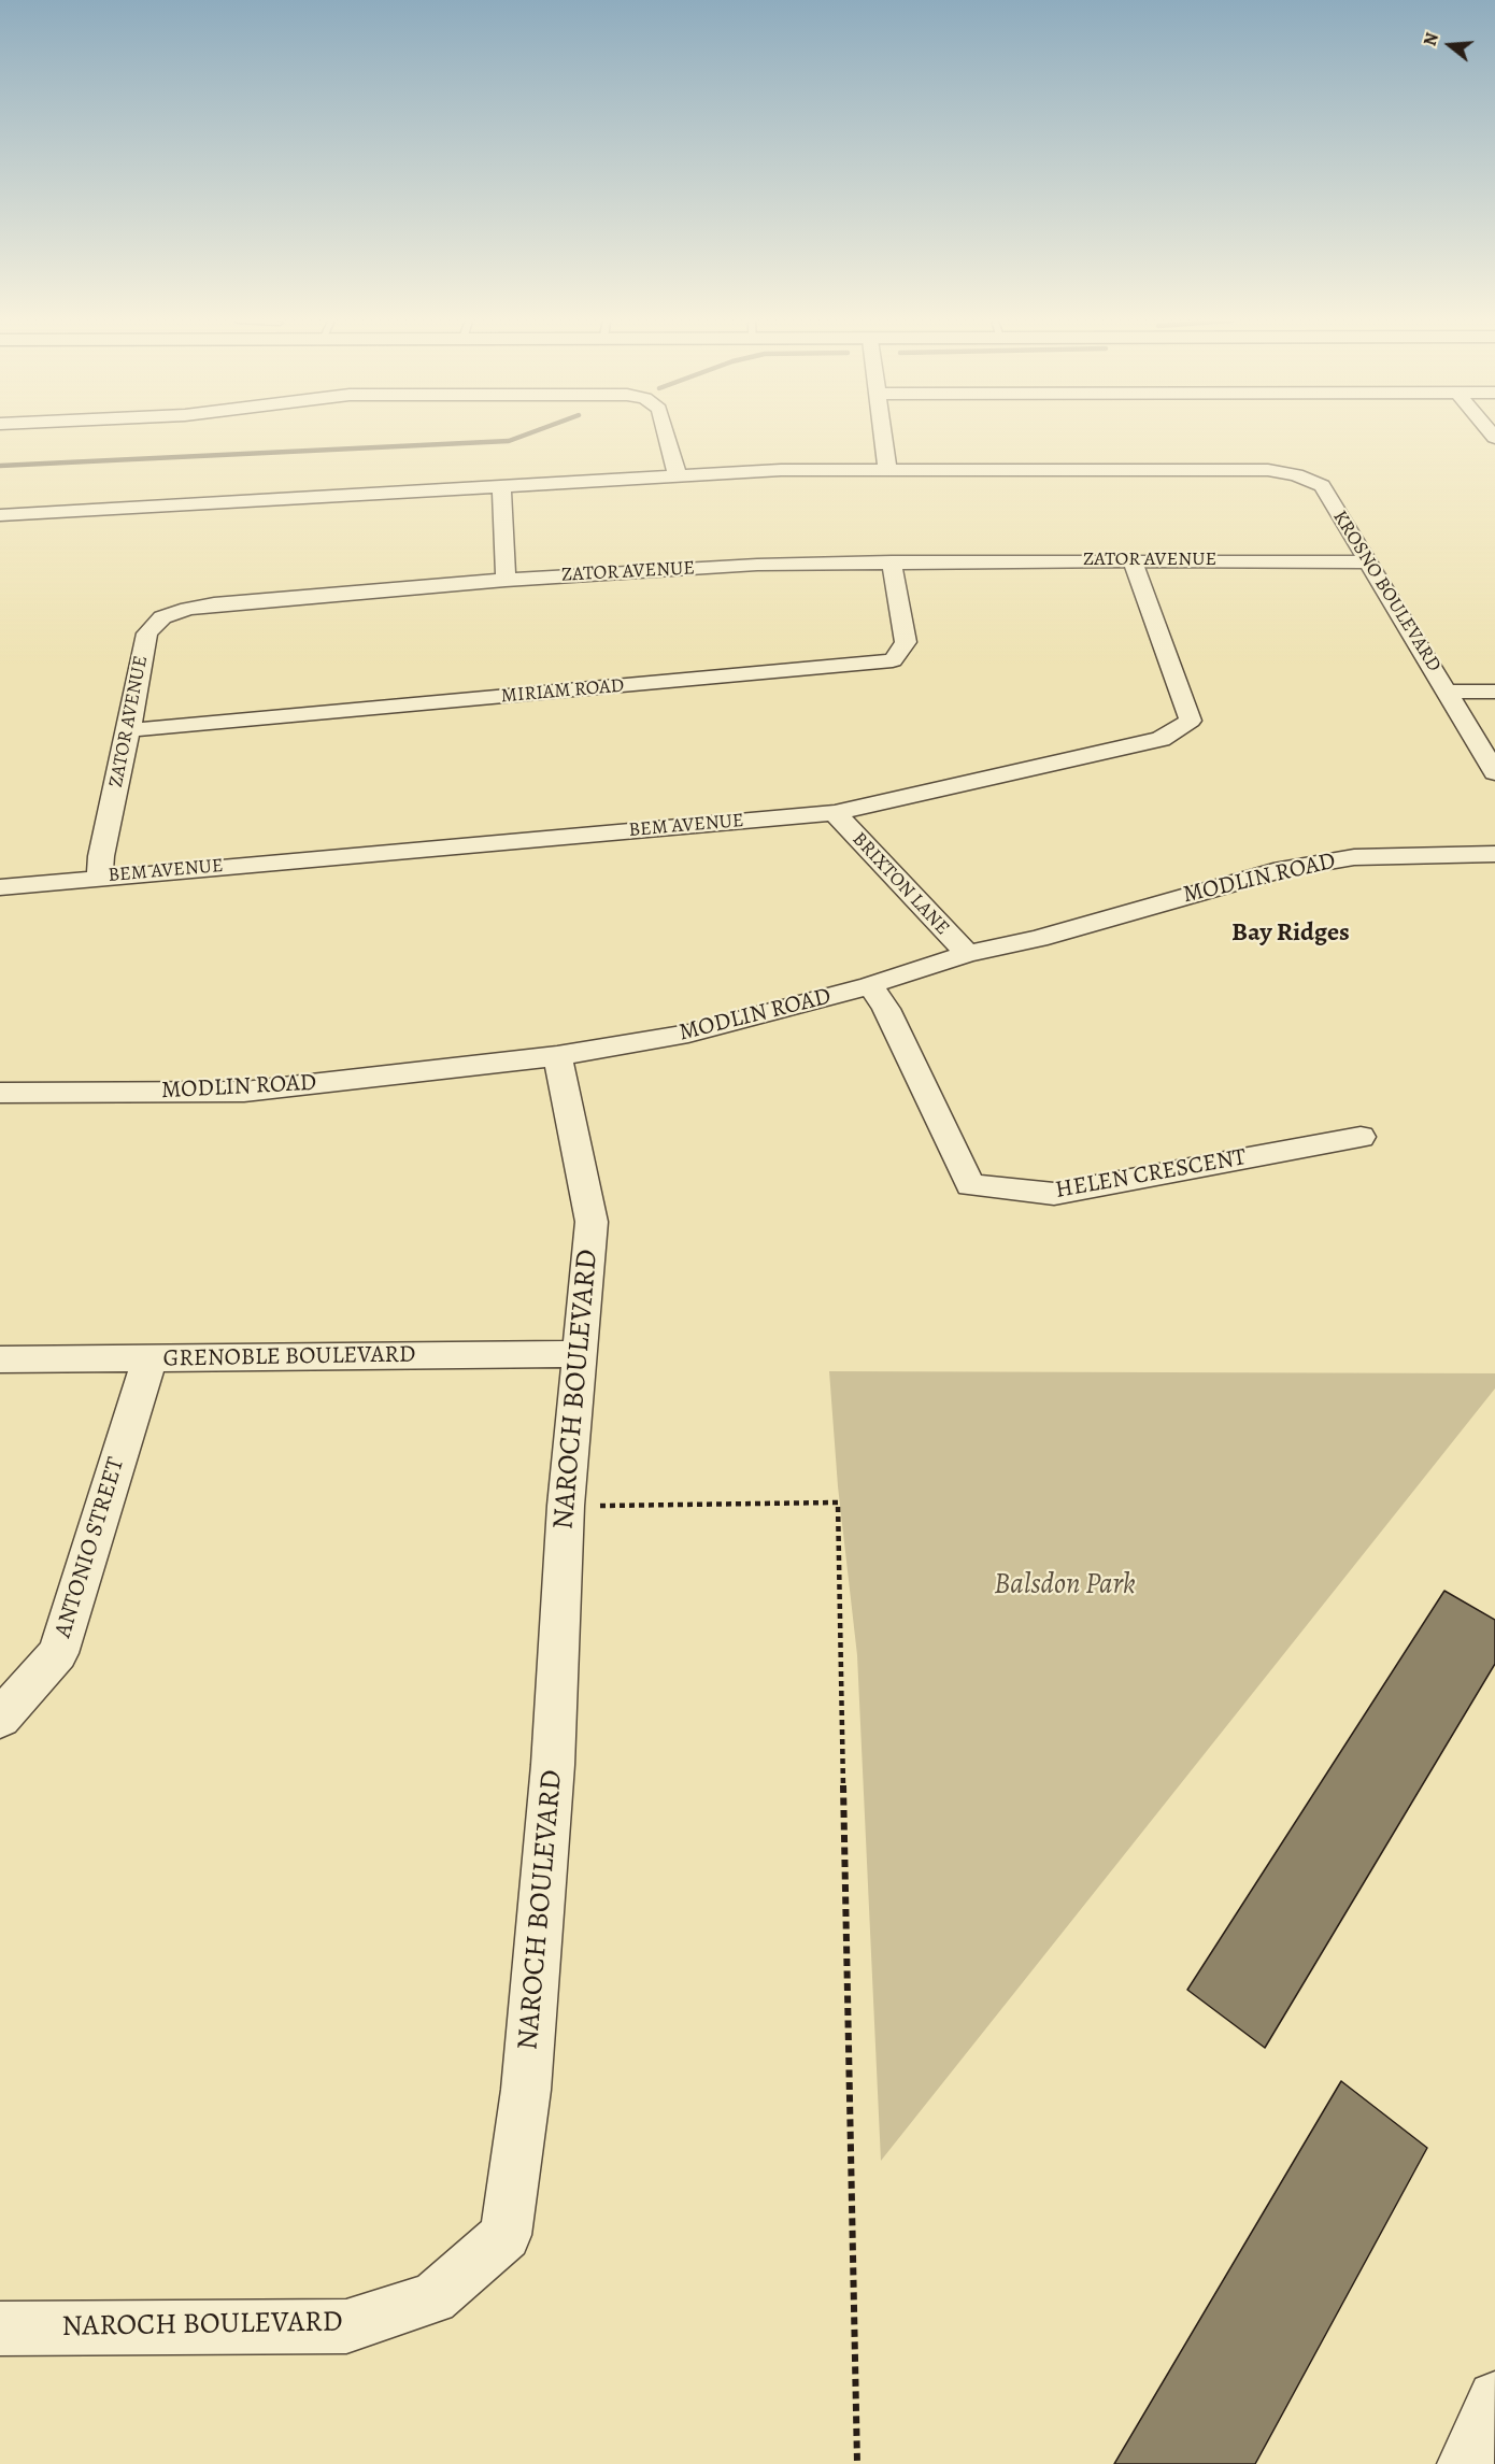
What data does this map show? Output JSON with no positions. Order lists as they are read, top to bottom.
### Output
{
  "streets": {
    "street": [
      "ZATOR AVENUE",
      "KROSNO BOULEVARD",
      "MIRIAM ROAD",
      "BEM AVENUE",
      "MODLIN ROAD",
      "BRIXTON LANE",
      "HELEN CRESCENT",
      "GRENOBLE BOULEVARD",
      "NAROCH BOULEVARD",
      "ANTONIO STREET"
    ]
  },
  "crossings": [
    ["ZATOR AVENUE", "KROSNO BOULEVARD"],
    ["ZATOR AVENUE", "MIRIAM ROAD"],
    ["ZATOR AVENUE", "BEM AVENUE"],
    ["BEM AVENUE", "BRIXTON LANE"],
    ["MODLIN ROAD", "BRIXTON LANE"],
    ["MODLIN ROAD", "HELEN CRESCENT"],
    ["MODLIN ROAD", "NAROCH BOULEVARD"],
    ["GRENOBLE BOULEVARD", "NAROCH BOULEVARD"],
    ["GRENOBLE BOULEVARD", "ANTONIO STREET"]
  ],
  "districts": ["Bay Ridges"],
  "parks": ["Balsdon Park"],
  "north": "left"
}
